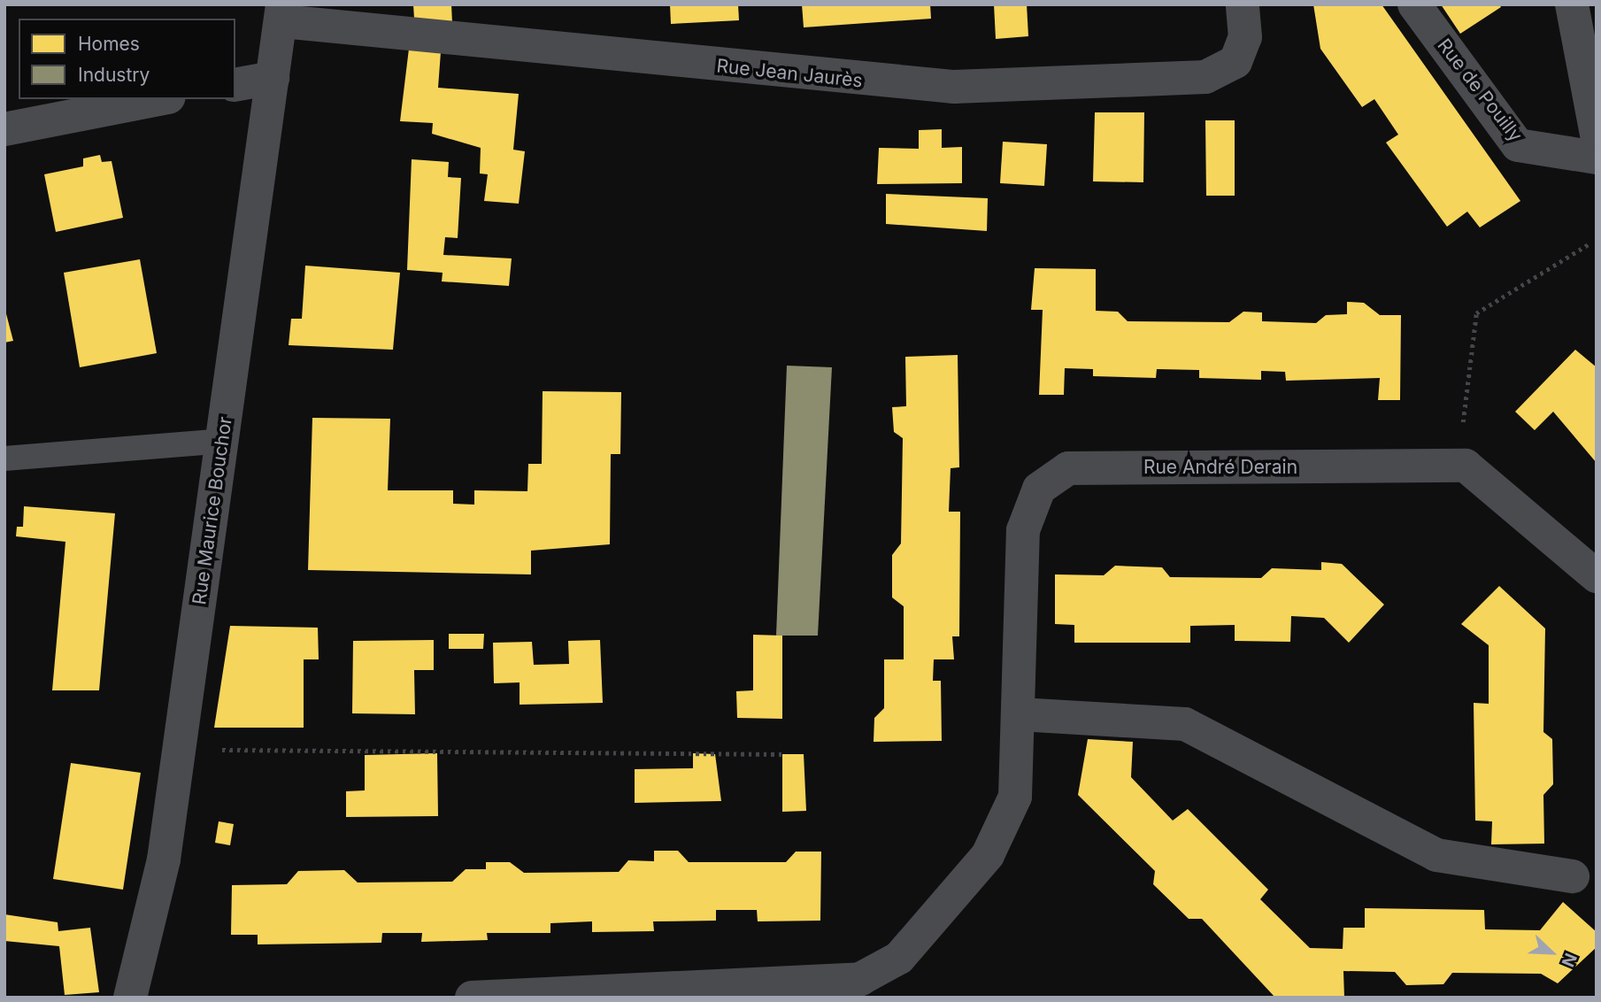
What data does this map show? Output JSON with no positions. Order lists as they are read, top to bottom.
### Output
{
  "streets": {
    "street": [
      "Rue Jean Jaurès",
      "Rue de Pouilly",
      "Rue André Derain",
      "Rue Maurice Bouchor"
    ]
  },
  "crossings": [
    ["Rue Jean Jaurès", "Rue Maurice Bouchor"]
  ],
  "legend": ["Homes", "Industry"],
  "north": "bottom right"
}
